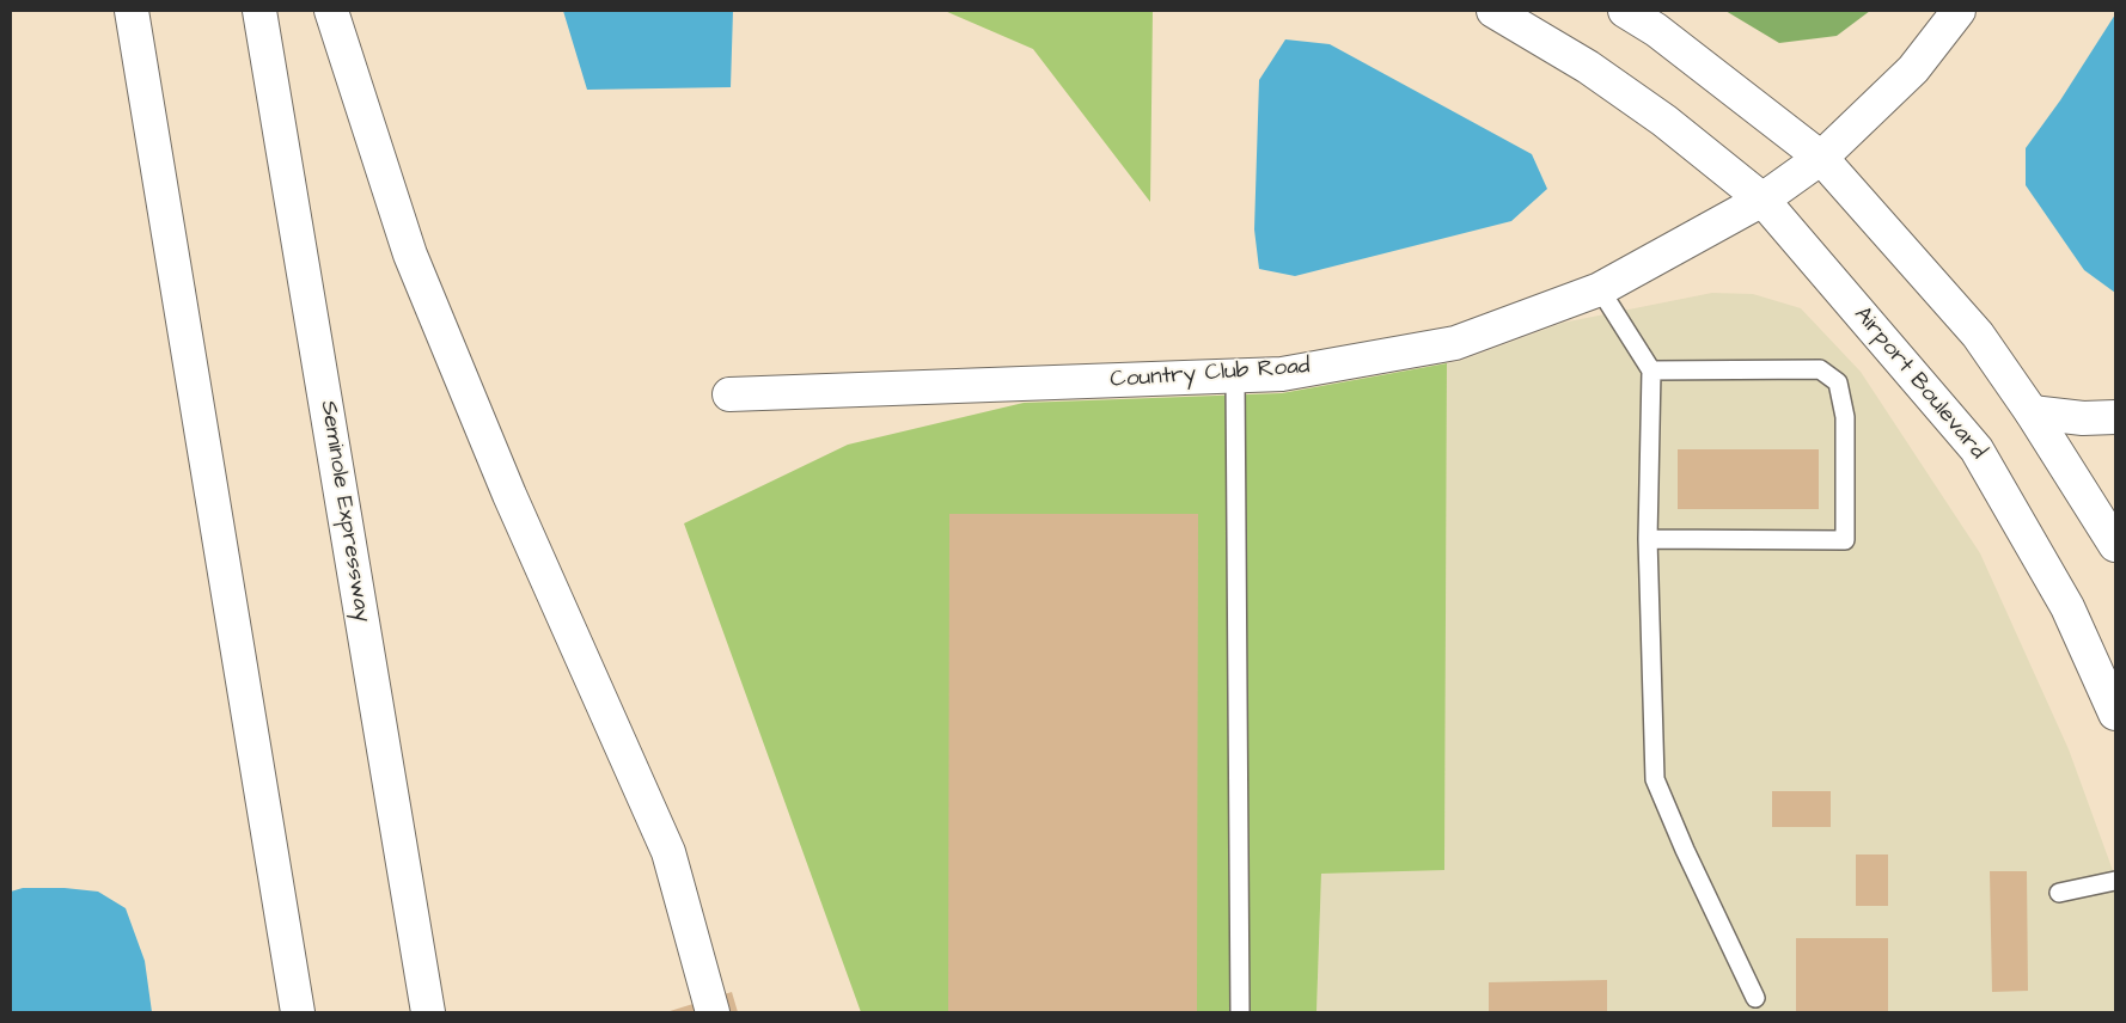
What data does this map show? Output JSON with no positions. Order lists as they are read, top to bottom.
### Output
{
  "streets": {
    "main road": ["Country Club Road", "Airport Boulevard", "Seminole Expressway"]
  },
  "crossings": [
    ["Country Club Road", "Airport Boulevard"]
  ]
}
